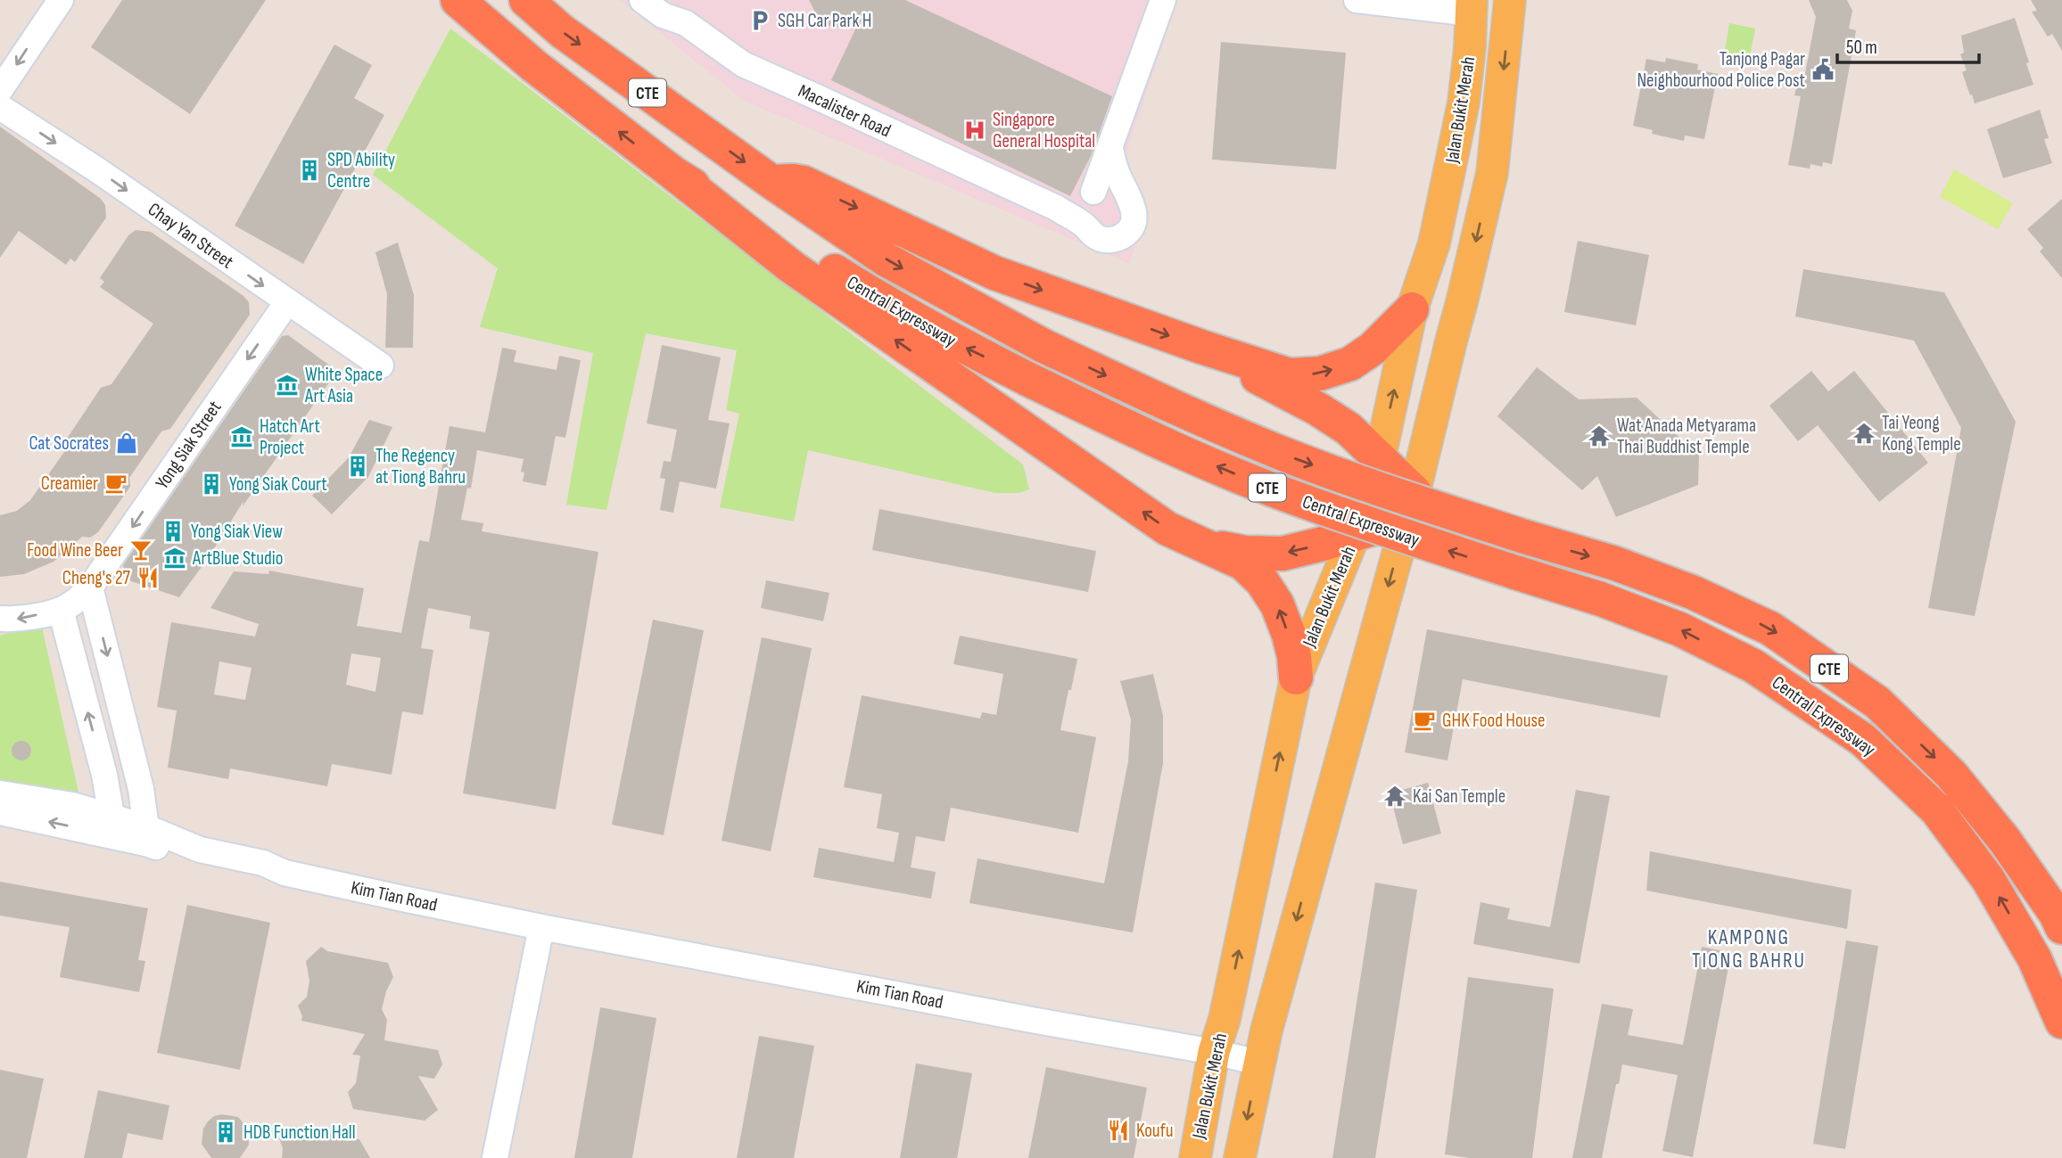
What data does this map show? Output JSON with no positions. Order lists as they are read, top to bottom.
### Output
{
  "streets": {
    "highway": ["CTE", "Central Expressway"],
    "main road": ["Jalan Bukit Merah"],
    "street": [
      "Macalister Road",
      "Chay Yan Street",
      "Yong Siak Street",
      "Kim Tian Road"
    ]
  },
  "crossings": [
    ["Jalan Bukit Merah", "Kim Tian Road"],
    ["Chay Yan Street", "Yong Siak Street"]
  ],
  "one_way": ["Chay Yan Street", "Yong Siak Street"],
  "districts": ["KAMPONG TIONG BAHRU"],
  "places": {
    "parking": ["SGH Car Park H"],
    "public building": ["Tanjong Pagar Neighbourhood Police Post"],
    "hospital": ["Singapore General Hospital"],
    "building": [
      "SPD Ability Centre",
      "The Regency at Tiong Bahru",
      "Yong Siak Court",
      "Yong Siak View",
      "HDB Function Hall"
    ],
    "museum": ["White Space Art Asia", "Hatch Art Project", "ArtBlue Studio"],
    "temple": ["Tai Yeong Kong Temple", "Wat Anada Metyarama Thai Buddhist Temple", "Kai San Temple"],
    "shop": ["Cat Socrates"],
    "cafe": ["Creamier", "GHK Food House"],
    "bar": ["Food Wine Beer"],
    "restaurant": ["Cheng's 27", "Koufu"]
  },
  "scale_bar": "50 m"
}
